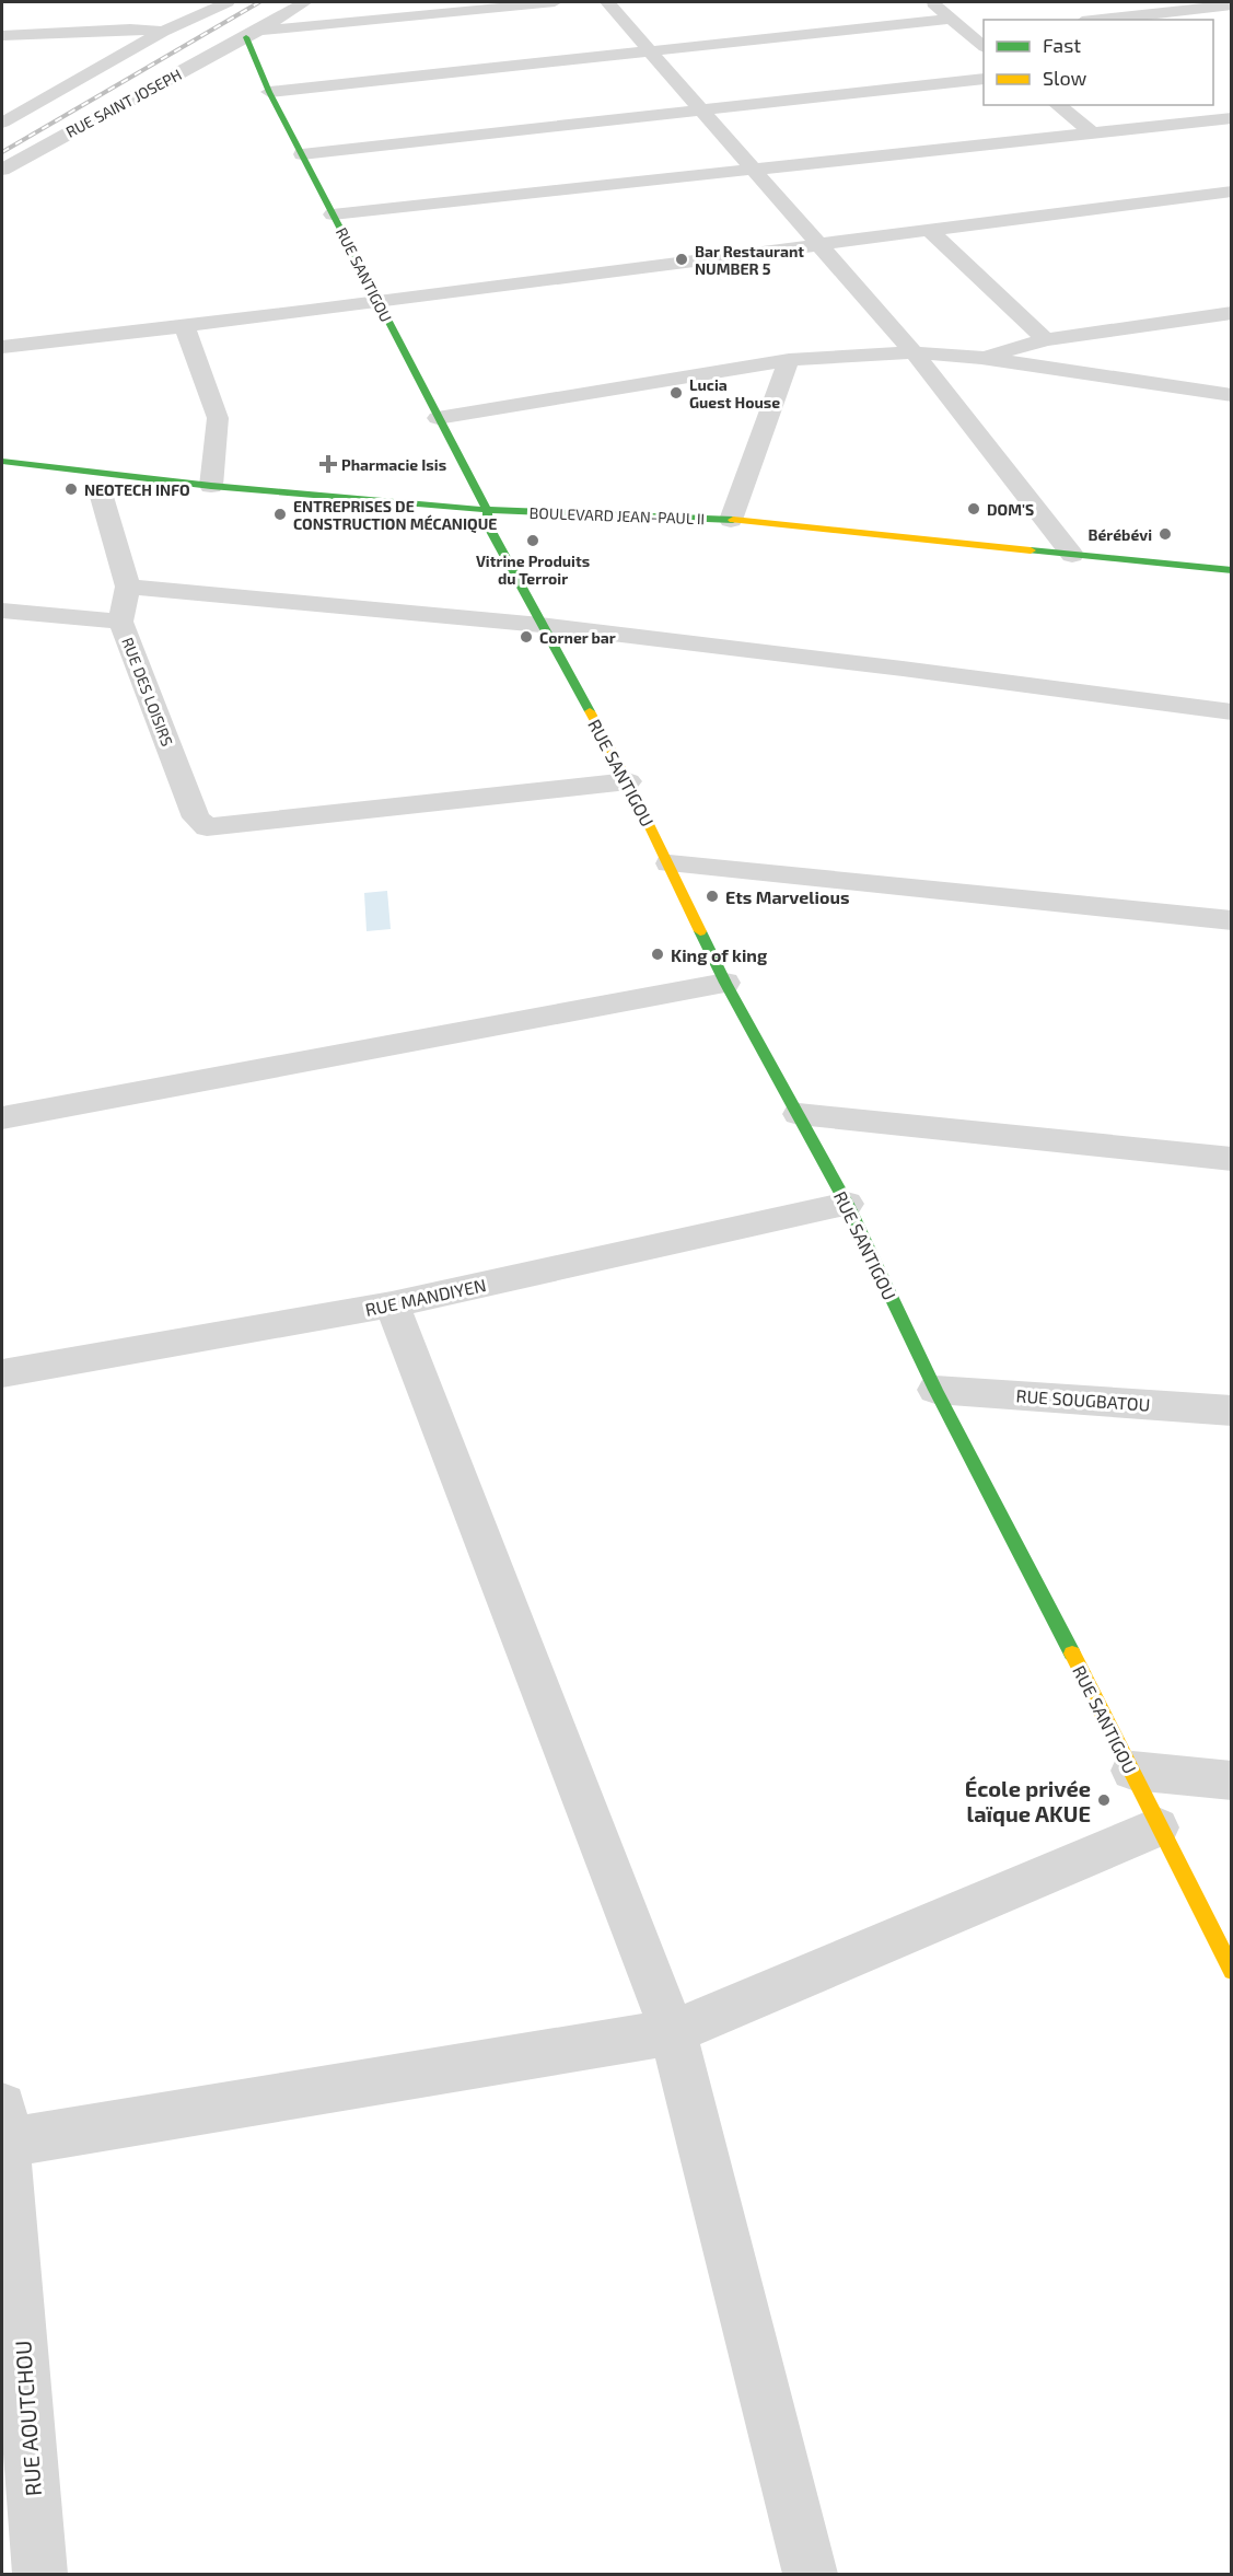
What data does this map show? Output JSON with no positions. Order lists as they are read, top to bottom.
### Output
{
  "streets": {
    "street": [
      "RUE SAINT JOSEPH",
      "RUE SANTIGOU",
      "BOULEVARD JEAN-PAUL II",
      "RUE DES LOISIRS",
      "RUE MANDIYEN",
      "RUE SOUGBATOU",
      "RUE AOUTCHOU"
    ]
  },
  "crossings": [
    ["RUE SAINT JOSEPH", "RUE SANTIGOU"],
    ["RUE SANTIGOU", "BOULEVARD JEAN-PAUL II"],
    ["RUE SANTIGOU", "RUE DES LOISIRS"],
    ["RUE SANTIGOU", "RUE MANDIYEN"],
    ["RUE SANTIGOU", "RUE SOUGBATOU"],
    ["BOULEVARD JEAN-PAUL II", "RUE DES LOISIRS"]
  ],
  "places": {
    "other": [
      "Bar Restaurant NUMBER 5",
      "Lucia Guest House",
      "NEOTECH INFO",
      "DOM'S",
      "ENTREPRISES DE CONSTRUCTION MÉCANIQUE",
      "Bérébévi",
      "Vitrine Produits du Terroir",
      "Corner bar",
      "Ets Marvelious",
      "King of king",
      "École privée laïque AKUE"
    ],
    "health": ["Pharmacie Isis"]
  },
  "legend": ["Fast", "Slow"]
}
